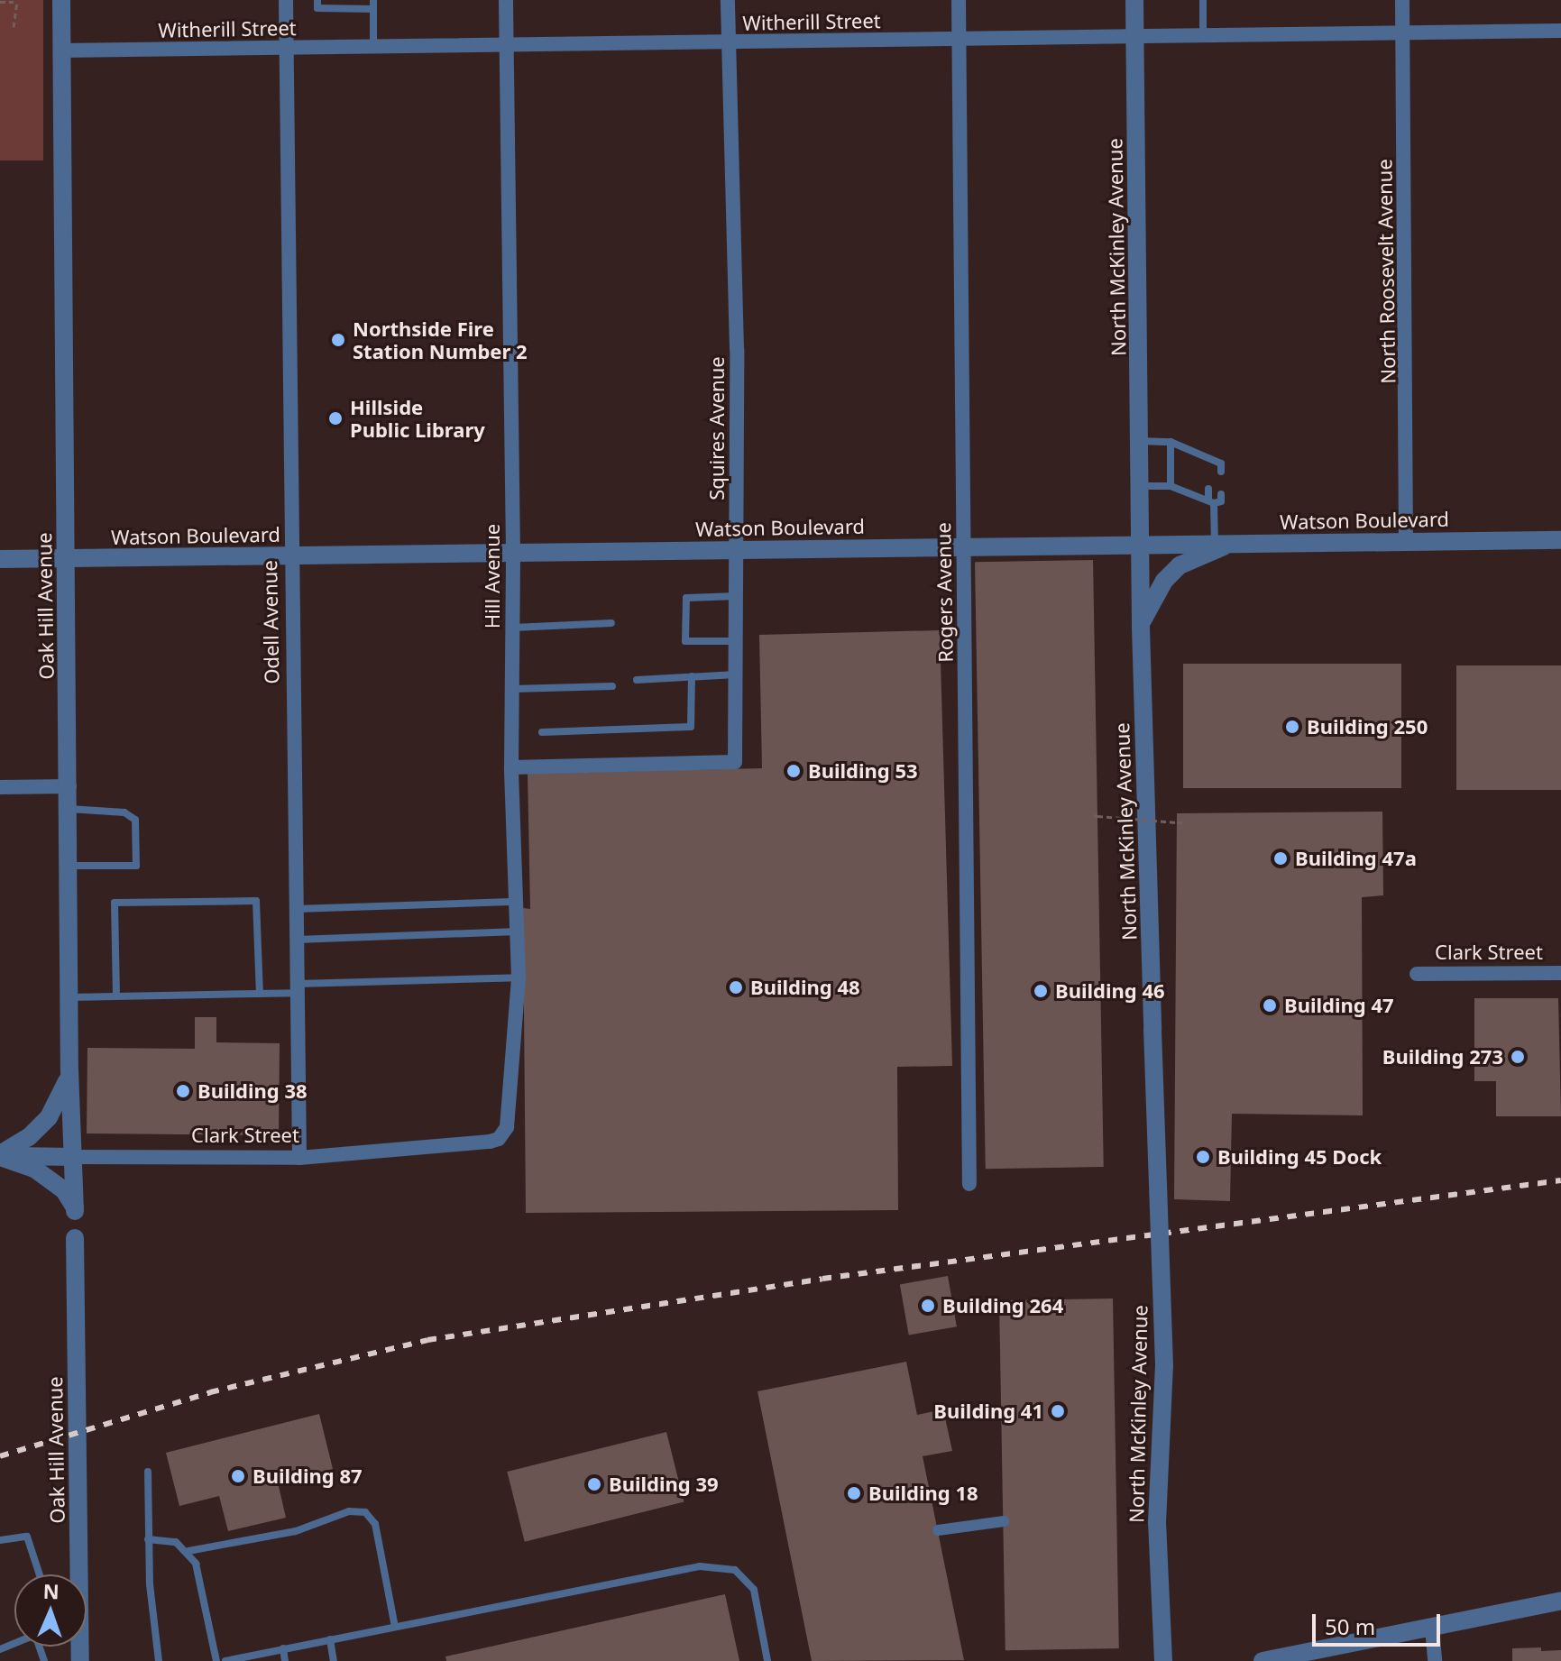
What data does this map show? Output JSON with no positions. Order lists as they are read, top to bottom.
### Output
{
  "streets": {
    "street": [
      "Witherill Street",
      "North McKinley Avenue",
      "North Roosevelt Avenue",
      "Squires Avenue",
      "Watson Boulevard",
      "Hill Avenue",
      "Rogers Avenue",
      "Oak Hill Avenue",
      "Odell Avenue",
      "Clark Street"
    ]
  },
  "crossings": [
    ["Witherill Street", "North McKinley Avenue"],
    ["Witherill Street", "North Roosevelt Avenue"],
    ["Witherill Street", "Squires Avenue"],
    ["Witherill Street", "Hill Avenue"],
    ["Witherill Street", "Rogers Avenue"],
    ["Witherill Street", "Oak Hill Avenue"],
    ["Witherill Street", "Odell Avenue"],
    ["North McKinley Avenue", "Watson Boulevard"],
    ["North Roosevelt Avenue", "Watson Boulevard"],
    ["Squires Avenue", "Watson Boulevard"],
    ["Squires Avenue", "Hill Avenue"],
    ["Watson Boulevard", "Hill Avenue"],
    ["Watson Boulevard", "Rogers Avenue"],
    ["Watson Boulevard", "Oak Hill Avenue"],
    ["Watson Boulevard", "Odell Avenue"],
    ["Hill Avenue", "Clark Street"],
    ["Oak Hill Avenue", "Clark Street"],
    ["Odell Avenue", "Clark Street"]
  ],
  "places": [
    "Northside Fire Station Number 2",
    "Hillside Public Library",
    "Building 250",
    "Building 53",
    "Building 47a",
    "Building 48",
    "Building 46",
    "Building 47",
    "Building 273",
    "Building 38",
    "Building 45 Dock",
    "Building 264",
    "Building 41",
    "Building 87",
    "Building 39",
    "Building 18"
  ],
  "scale_bar": "50 m",
  "north": "top"
}
